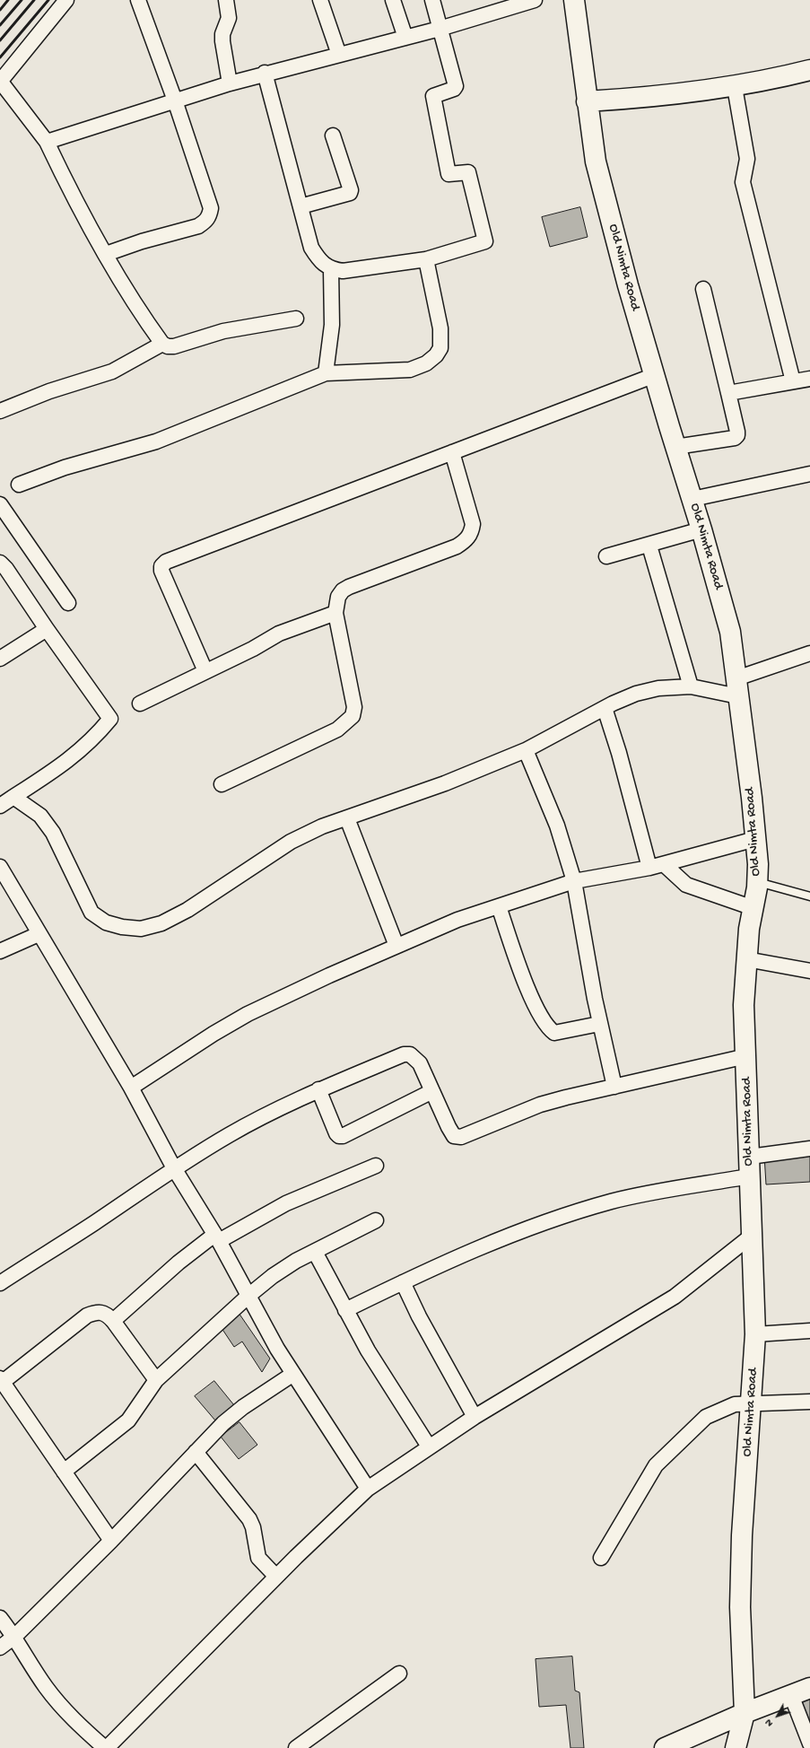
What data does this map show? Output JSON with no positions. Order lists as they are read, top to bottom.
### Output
{
  "streets": {
    "street": ["Old Nimta Road"]
  },
  "north": "bottom left"
}
